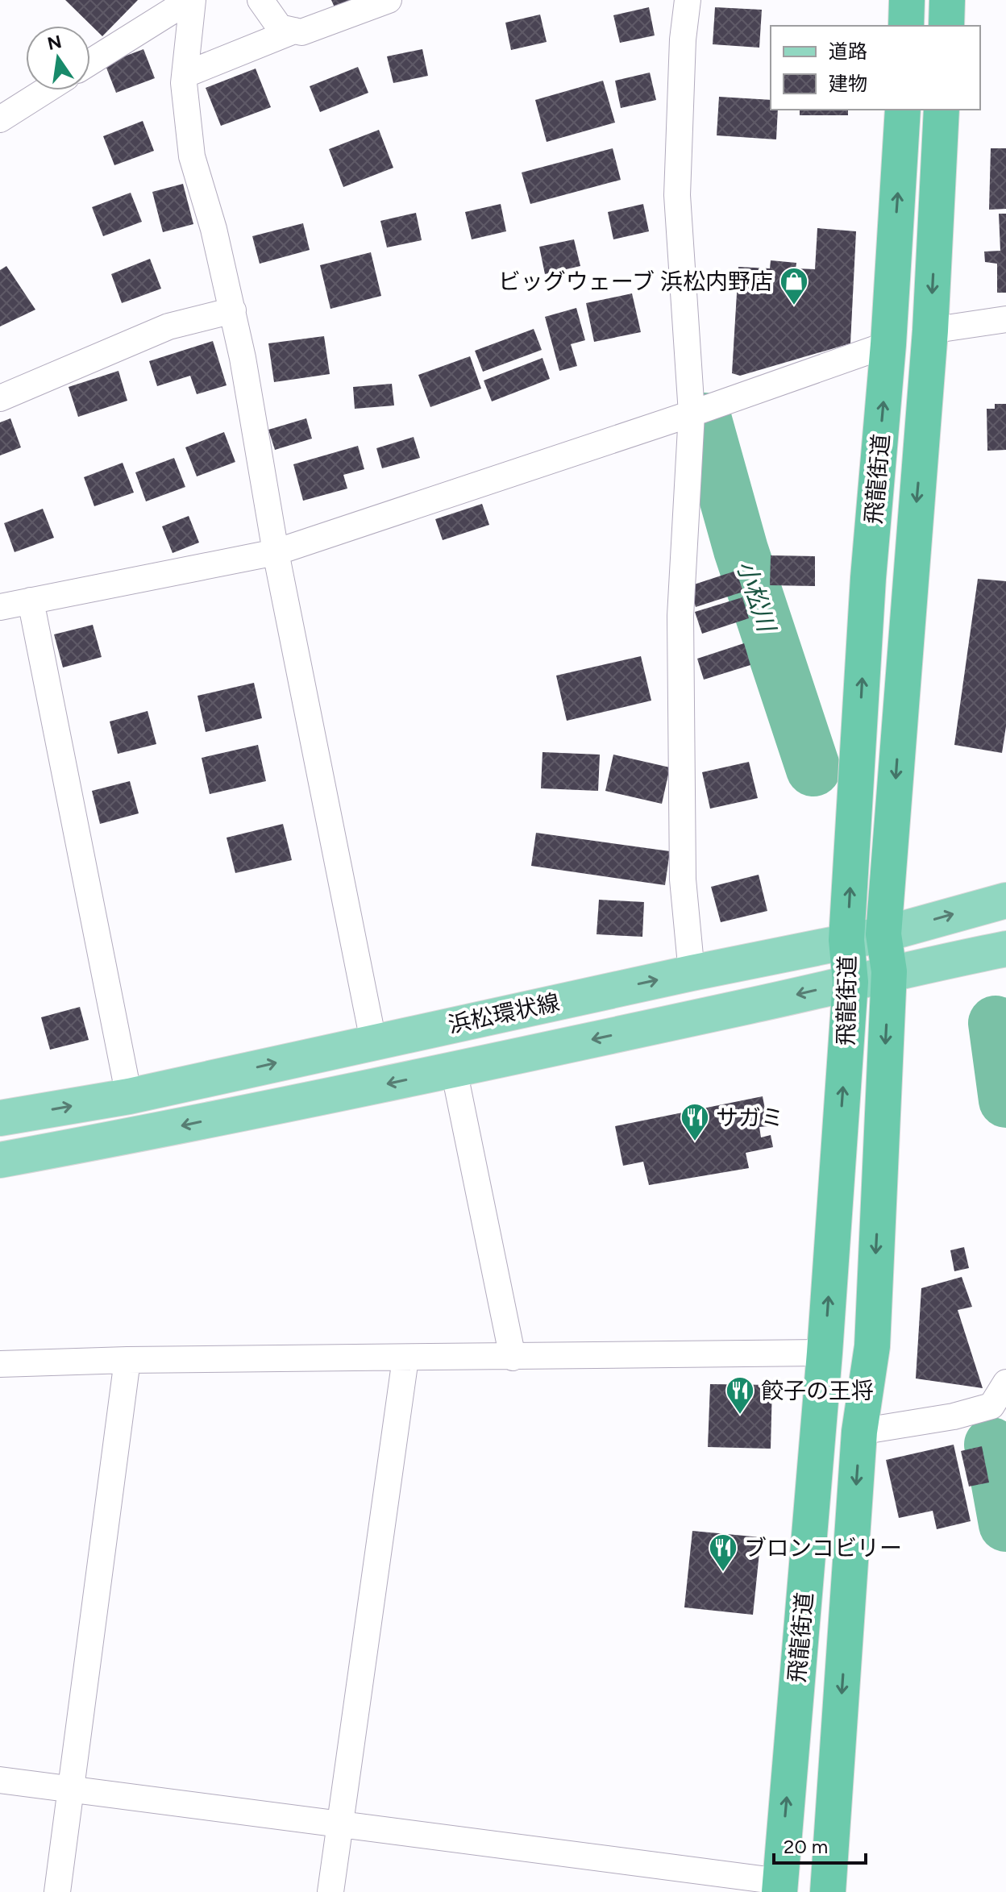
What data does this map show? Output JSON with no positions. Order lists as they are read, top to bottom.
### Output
{
  "streets": {
    "highway": ["飛龍街道"],
    "main road": ["浜松環状線"]
  },
  "crossings": [
    ["飛龍街道", "浜松環状線"]
  ],
  "water": ["小松川"],
  "places": {
    "shop": ["ビッグウェーブ 浜松内野店"],
    "restaurant": ["サガミ", "餃子の王将", "ブロンコビリー"]
  },
  "legend": ["道路", "建物"],
  "scale_bar": "20 m",
  "north": "top"
}
